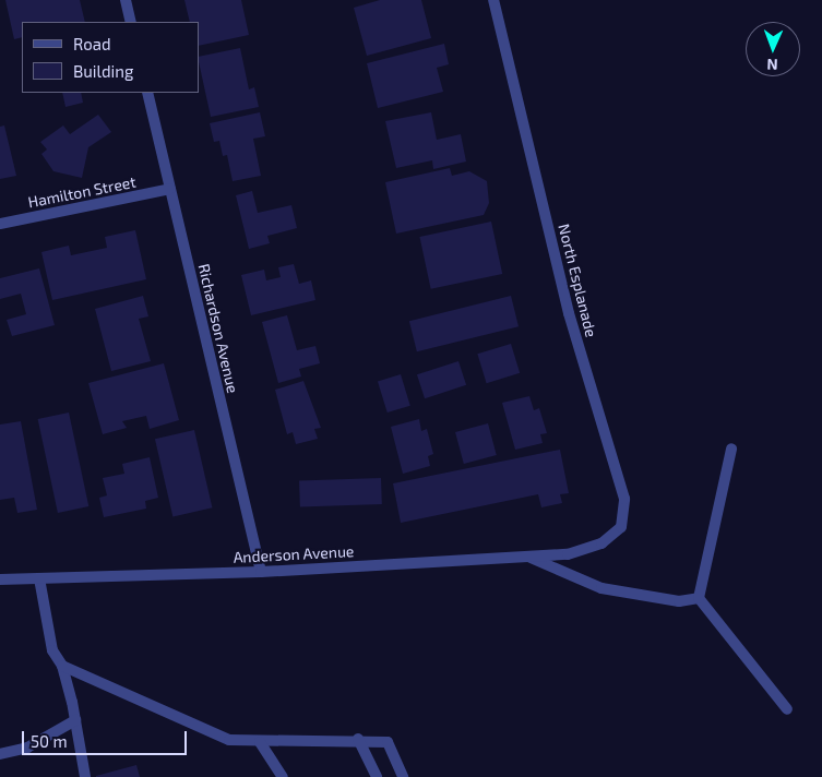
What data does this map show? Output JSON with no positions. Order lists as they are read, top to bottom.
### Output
{
  "streets": {
    "street": [
      "Hamilton Street",
      "North Esplanade",
      "Richardson Avenue",
      "Anderson Avenue"
    ]
  },
  "crossings": [
    ["Hamilton Street", "Richardson Avenue"],
    ["North Esplanade", "Anderson Avenue"],
    ["Richardson Avenue", "Anderson Avenue"]
  ],
  "legend": ["Road", "Building"],
  "scale_bar": "50 m",
  "north": "bottom"
}
